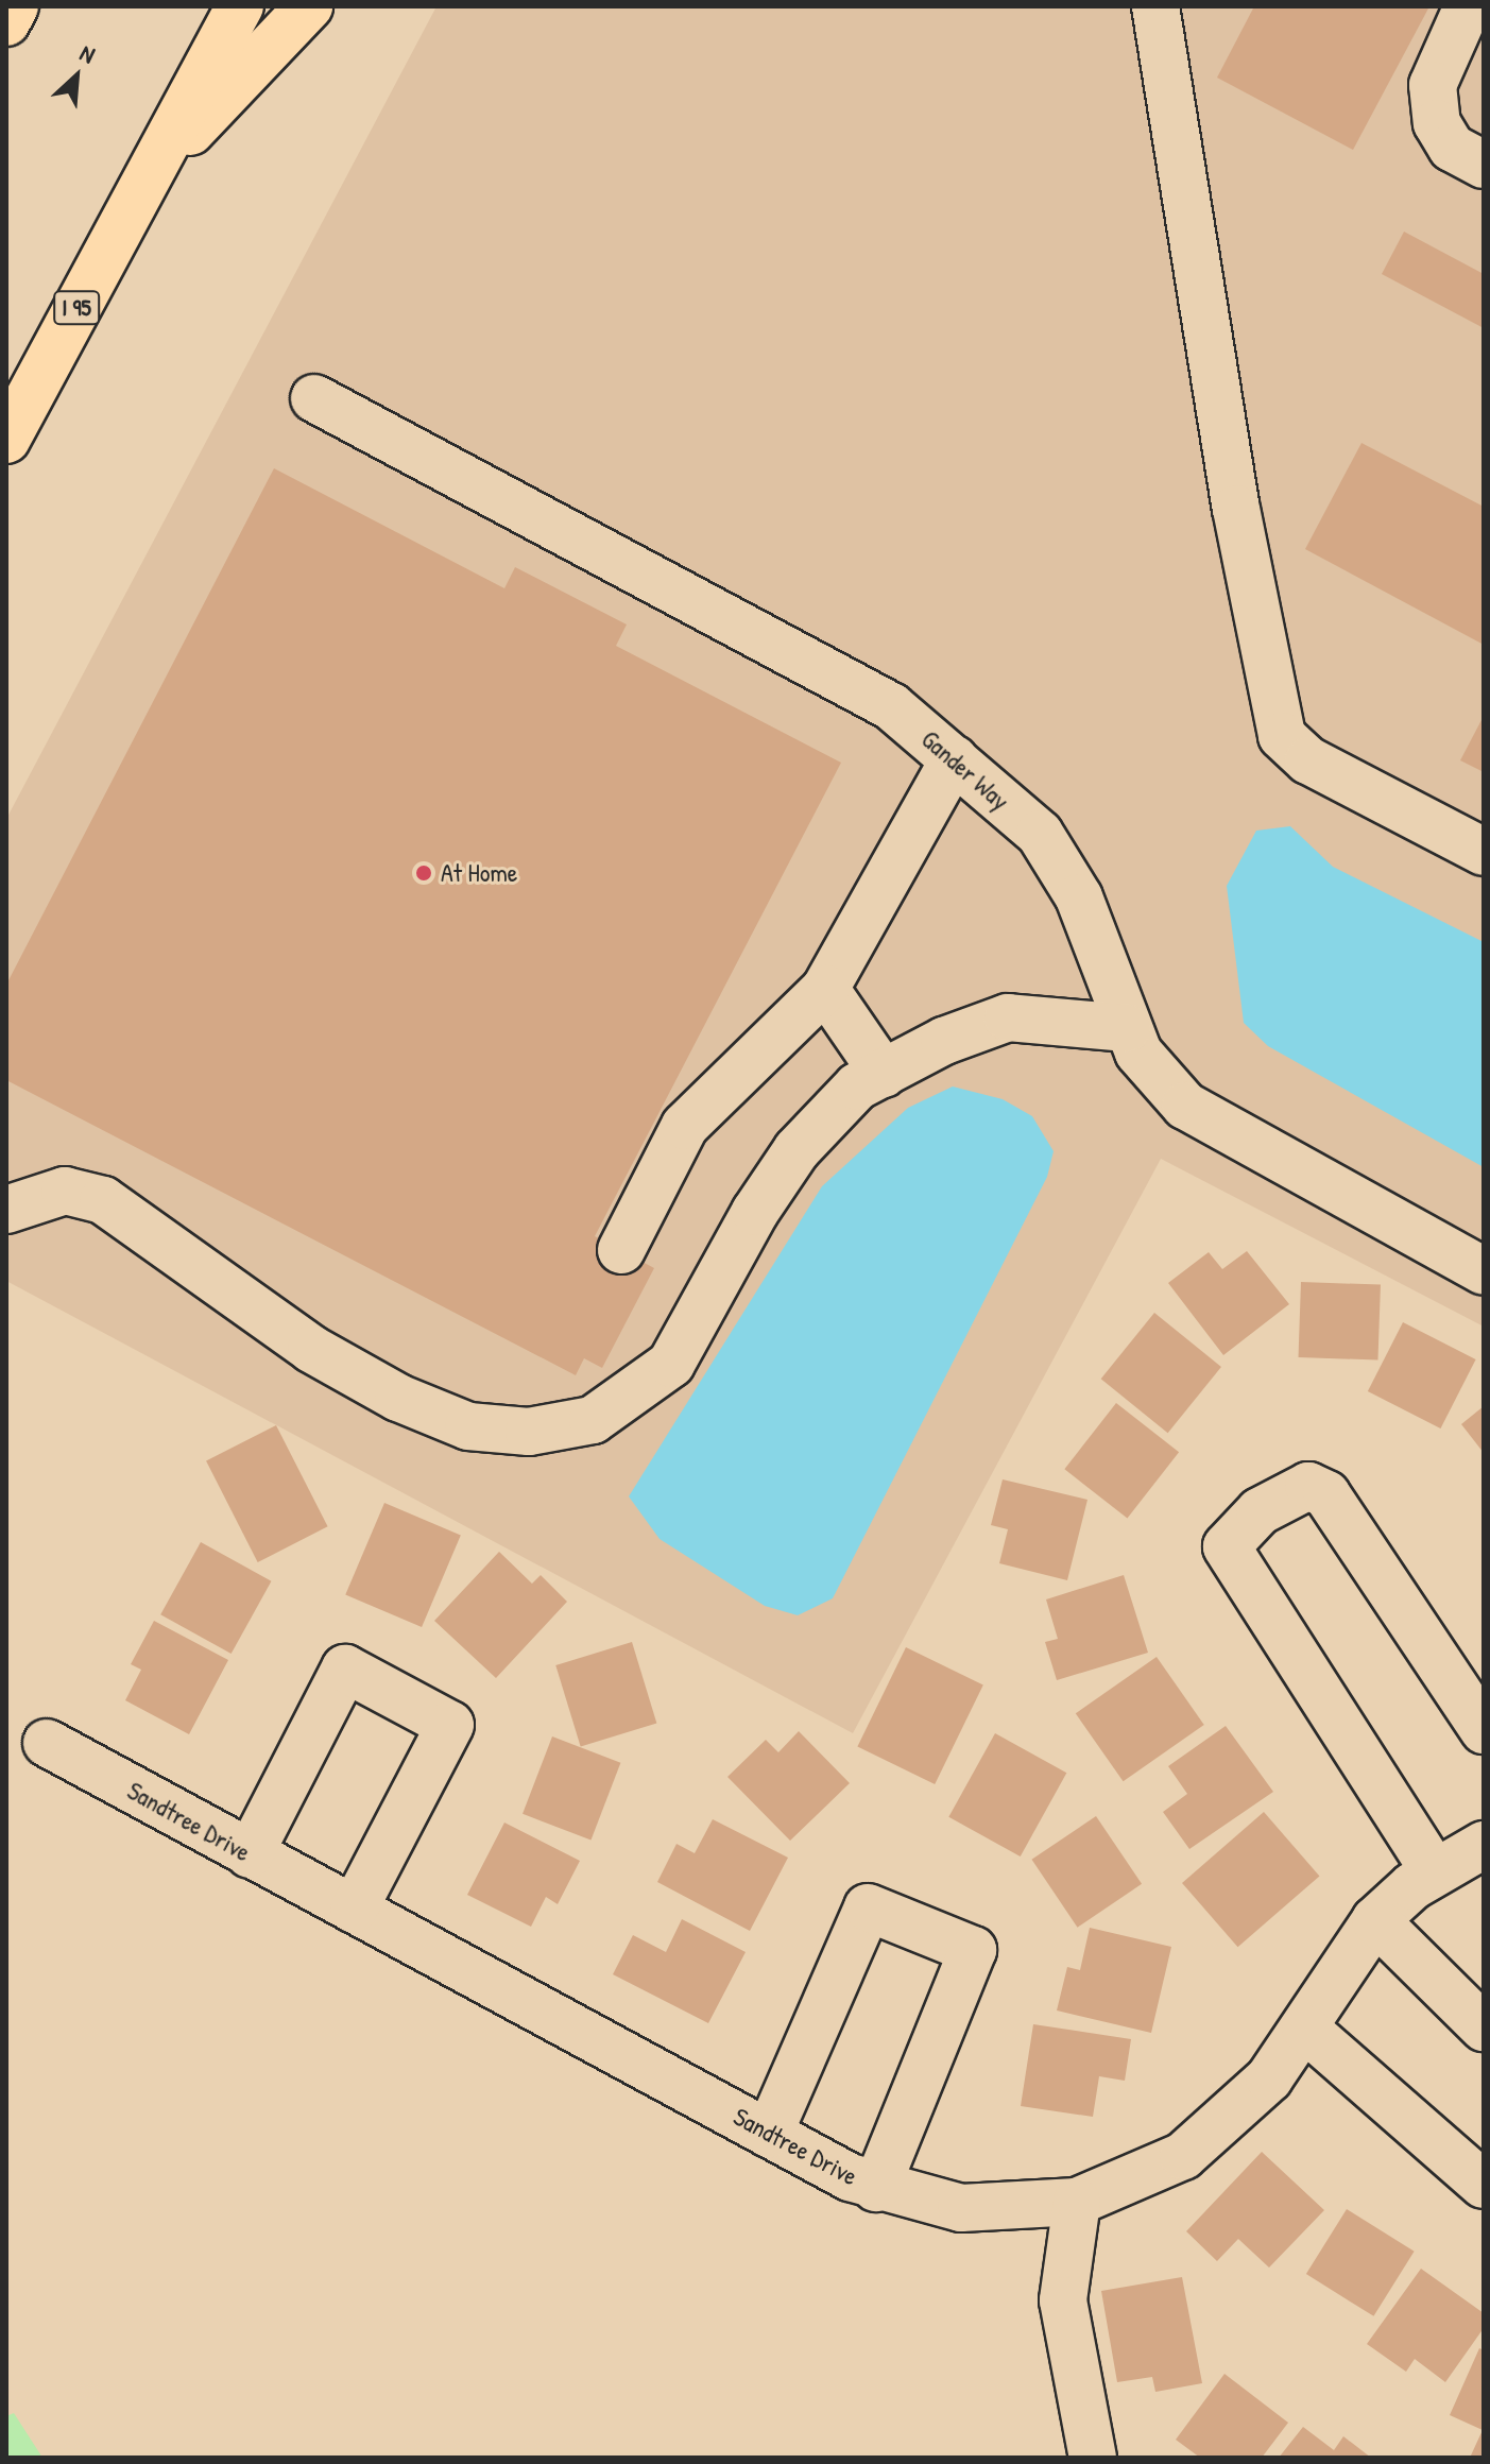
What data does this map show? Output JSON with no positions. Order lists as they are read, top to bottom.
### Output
{
  "streets": {
    "highway": ["I 95"],
    "street": ["Gander Way", "Sandtree Drive"]
  },
  "places": ["At Home"],
  "north": "top right"
}
